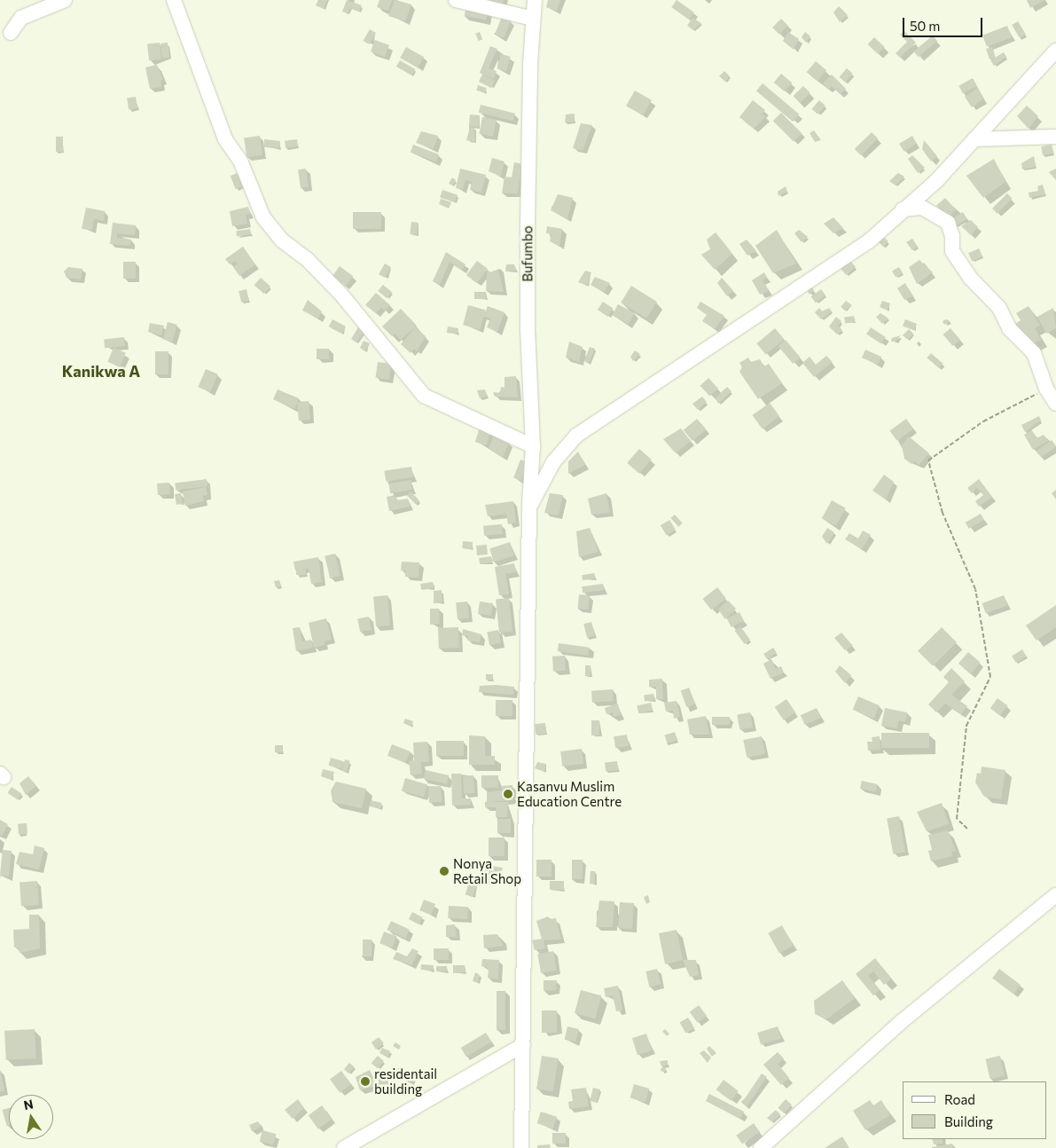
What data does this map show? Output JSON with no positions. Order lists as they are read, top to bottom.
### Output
{
  "streets": {
    "street": ["Bufumbo"]
  },
  "districts": ["Kanikwa A"],
  "places": ["Kasanvu Muslim Education Centre", "Nonya Retail Shop", "residentail building"],
  "legend": ["Road", "Building"],
  "scale_bar": "50 m",
  "north": "top"
}
